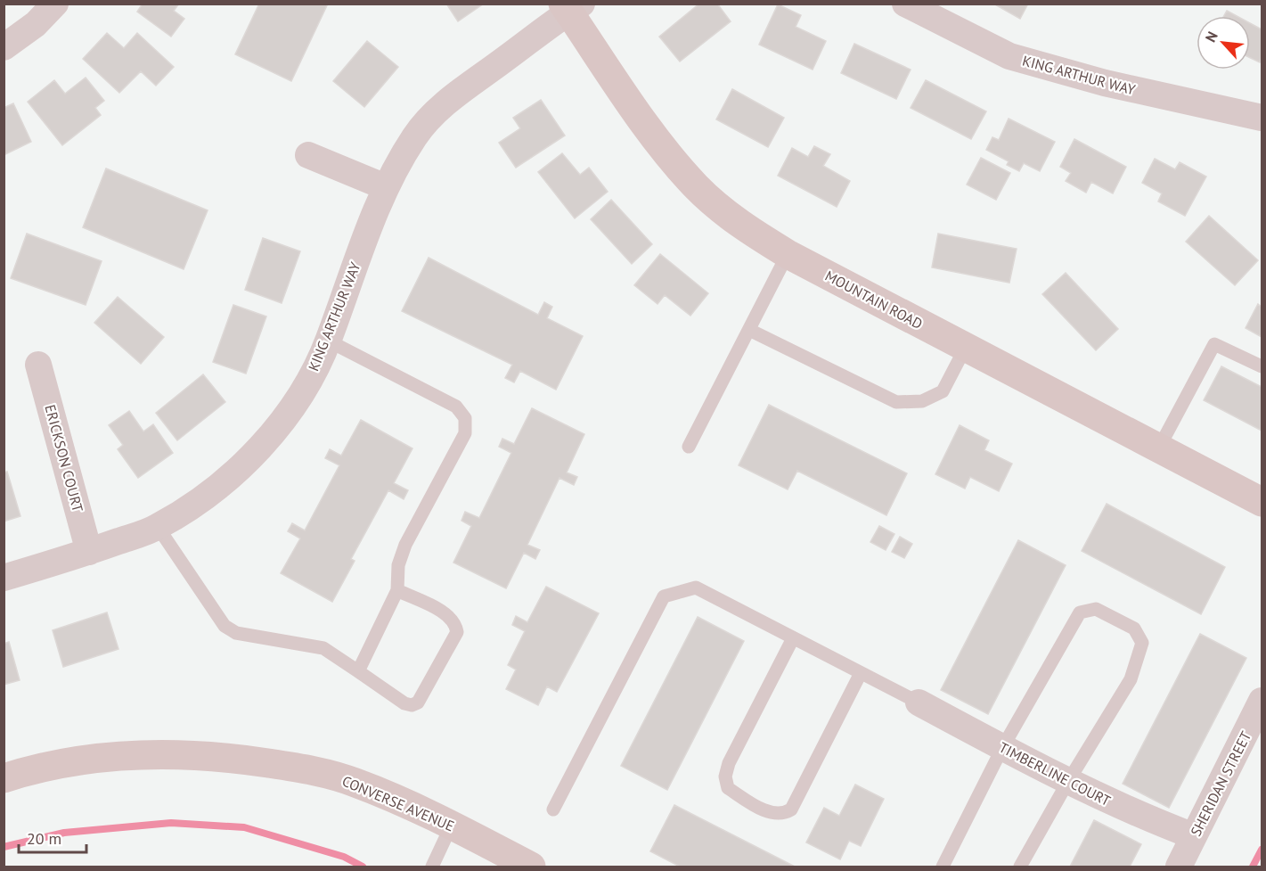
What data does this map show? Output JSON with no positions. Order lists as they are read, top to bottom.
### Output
{
  "streets": {
    "street": [
      "KING ARTHUR WAY",
      "MOUNTAIN ROAD",
      "ERICKSON COURT",
      "TIMBERLINE COURT",
      "SHERIDAN STREET",
      "CONVERSE AVENUE"
    ]
  },
  "crossings": [
    ["KING ARTHUR WAY", "MOUNTAIN ROAD"],
    ["KING ARTHUR WAY", "ERICKSON COURT"],
    ["TIMBERLINE COURT", "SHERIDAN STREET"]
  ],
  "scale_bar": "20 m",
  "north": "top left"
}
